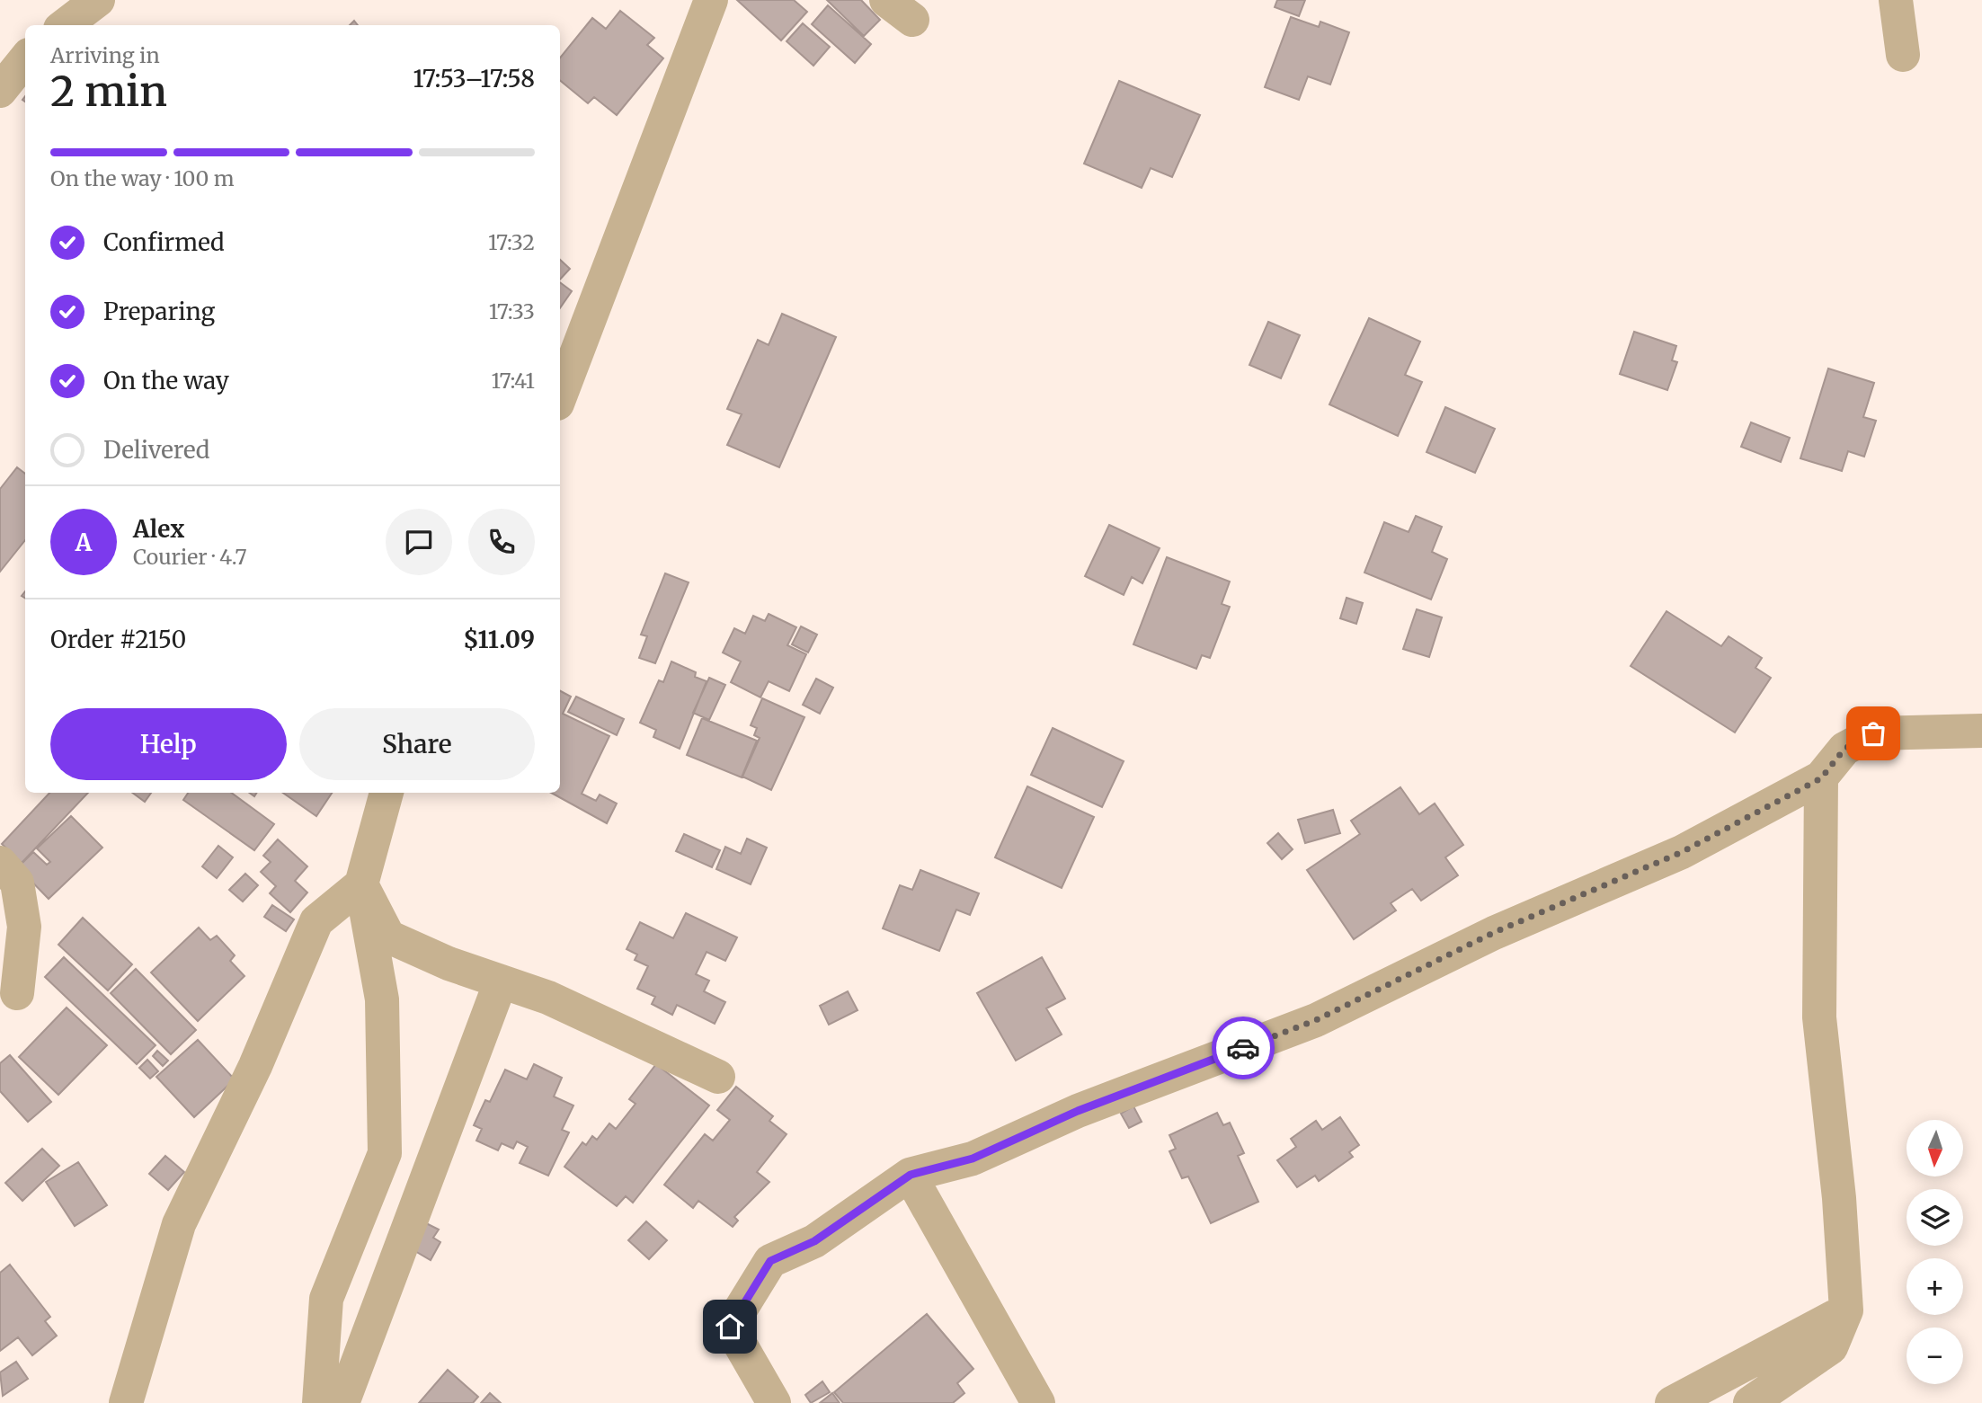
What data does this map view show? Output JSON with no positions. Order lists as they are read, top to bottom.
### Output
{
  "north": "bottom",
  "page": {
    "heading": ["2 min", "Arriving in", "17:53–17:58"],
    "panel": [
      "Alex",
      "Courier · 4.7",
      "Order #2150",
      "$11.09"
    ],
    "bar": "On the way · 100 m",
    "list": [
      ["Confirmed", "17:32"],
      ["Preparing", "17:33"],
      ["On the way", "17:41"],
      "Delivered"
    ],
    "round": "A",
    "buttons": ["Help", "Share"],
    "map_buttons": ["+", "−"]
  }
}
